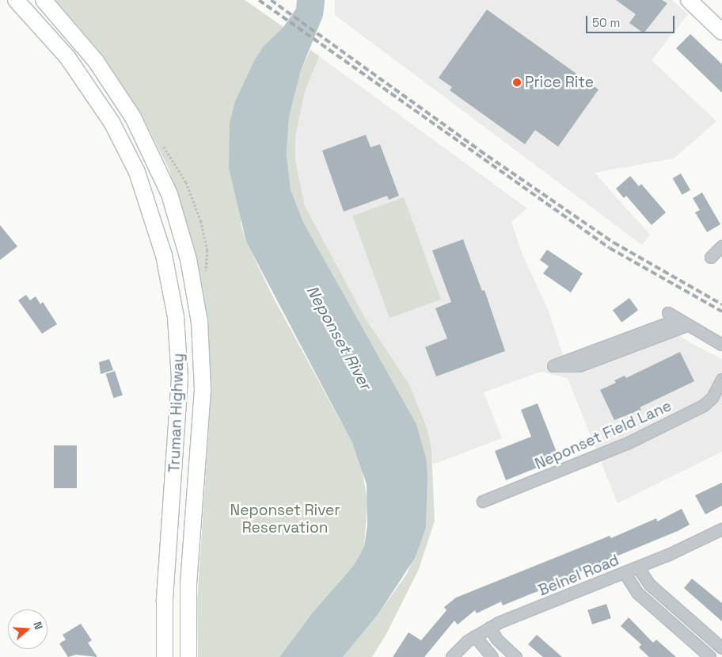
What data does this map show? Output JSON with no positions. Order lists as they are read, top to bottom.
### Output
{
  "streets": {
    "main road": ["Truman Highway"],
    "street": ["Neponset Field Lane", "Belnel Road"]
  },
  "water": ["Neponset River"],
  "parks": ["Neponset River Reservation"],
  "places": ["Price Rite"],
  "scale_bar": "50 m",
  "north": "right"
}
